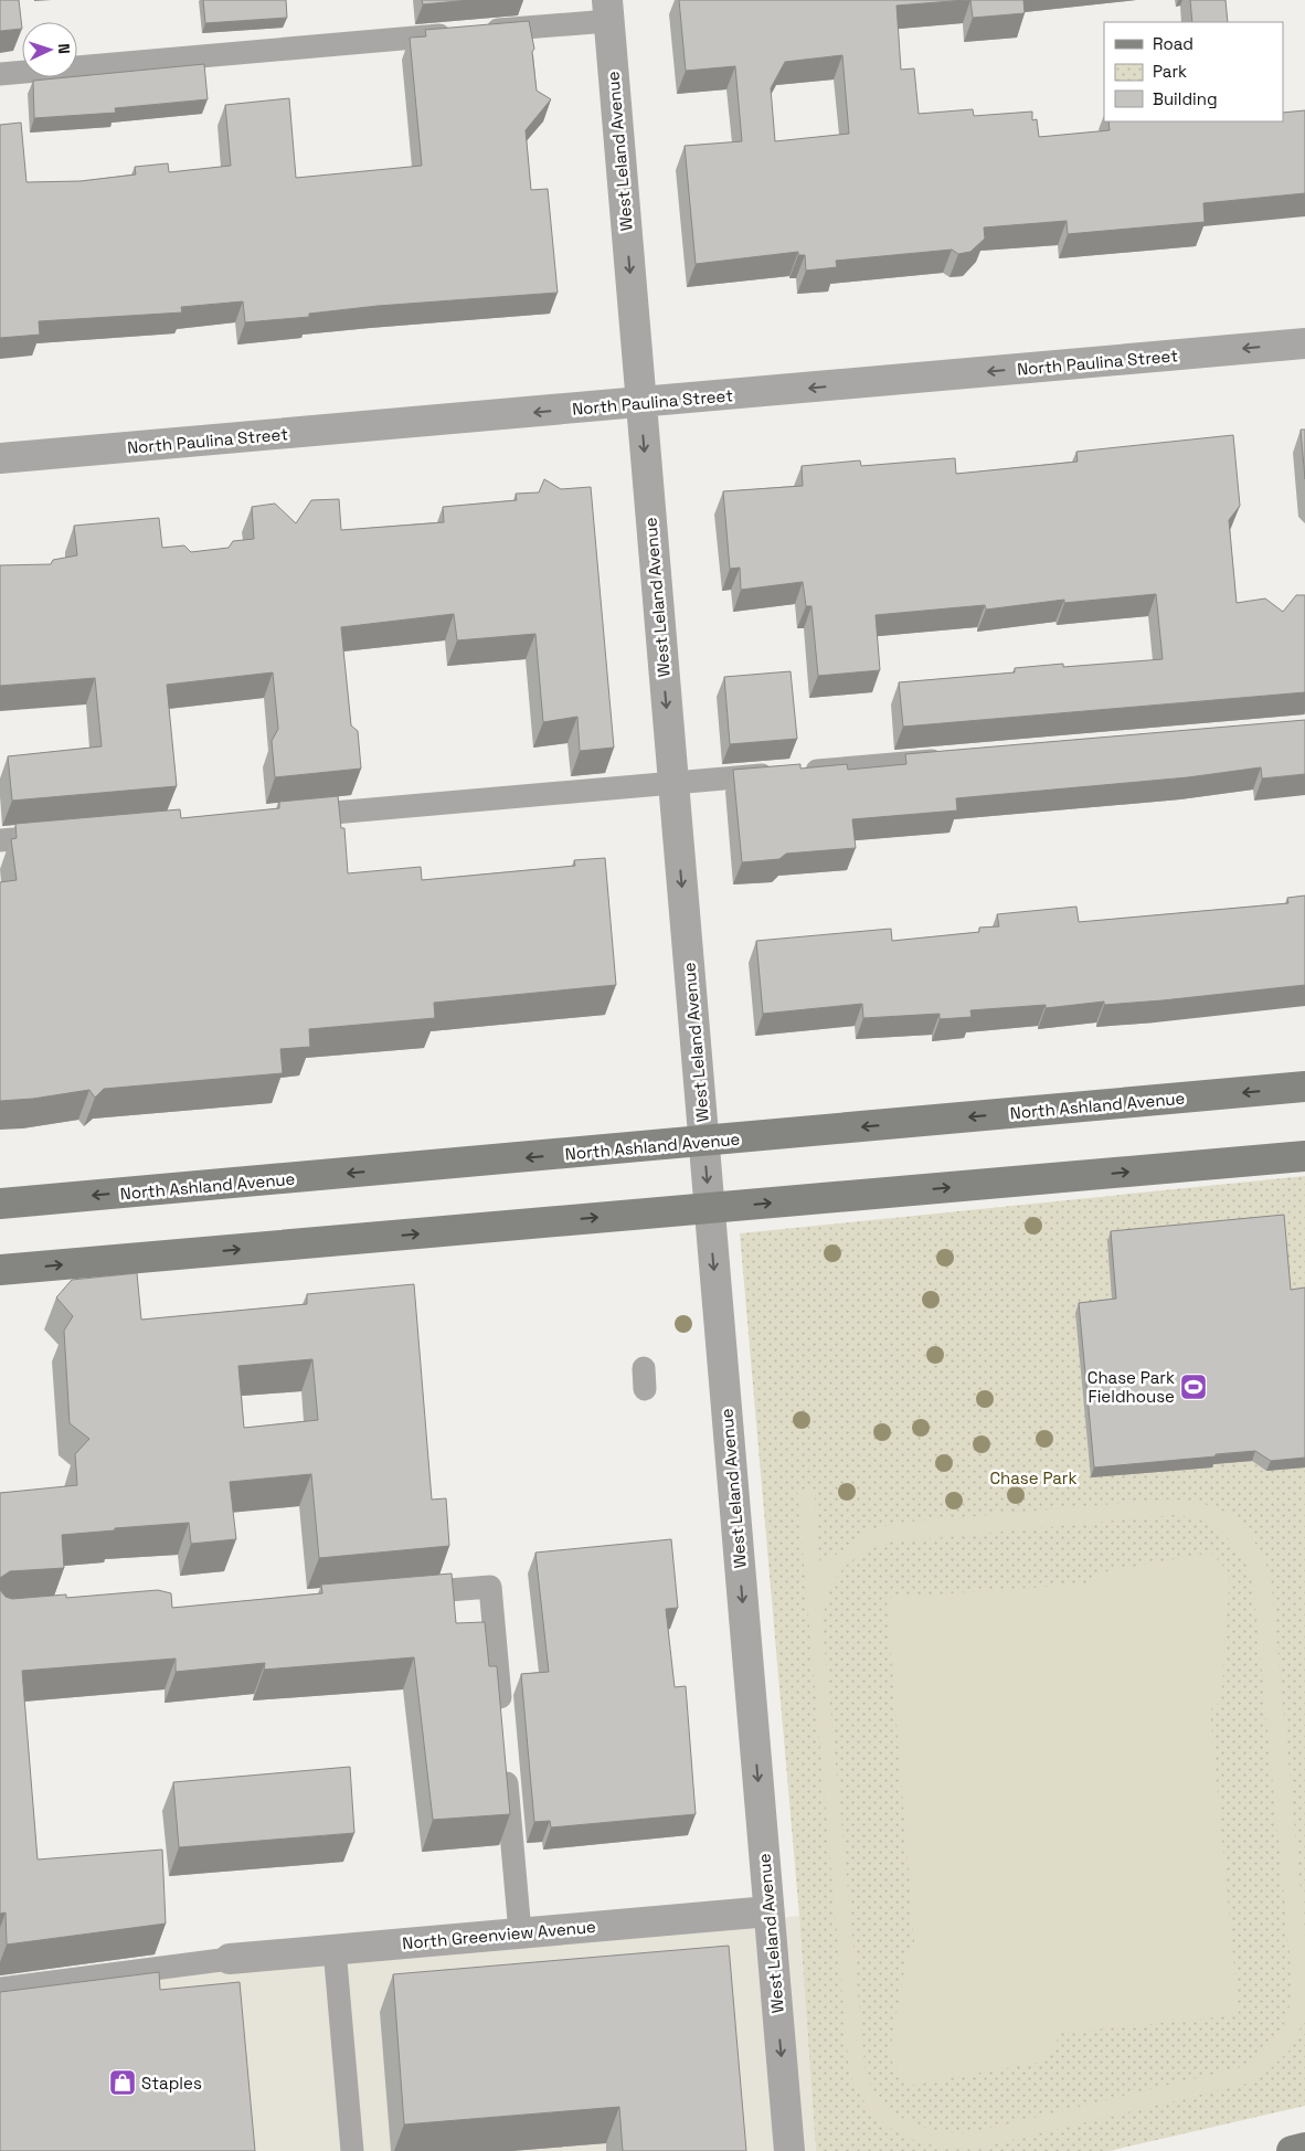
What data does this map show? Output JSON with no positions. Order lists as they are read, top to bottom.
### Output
{
  "streets": {
    "main road": ["North Ashland Avenue"],
    "street": ["West Leland Avenue", "North Paulina Street", "North Greenview Avenue"]
  },
  "crossings": [
    ["West Leland Avenue", "North Paulina Street"],
    ["West Leland Avenue", "North Ashland Avenue"],
    ["West Leland Avenue", "North Greenview Avenue"]
  ],
  "one_way": ["West Leland Avenue", "North Paulina Street"],
  "parks": ["Chase Park"],
  "places": {
    "sports": ["Chase Park Fieldhouse"],
    "shop": ["Staples"]
  },
  "legend": ["Road", "Park", "Building"],
  "north": "right"
}
